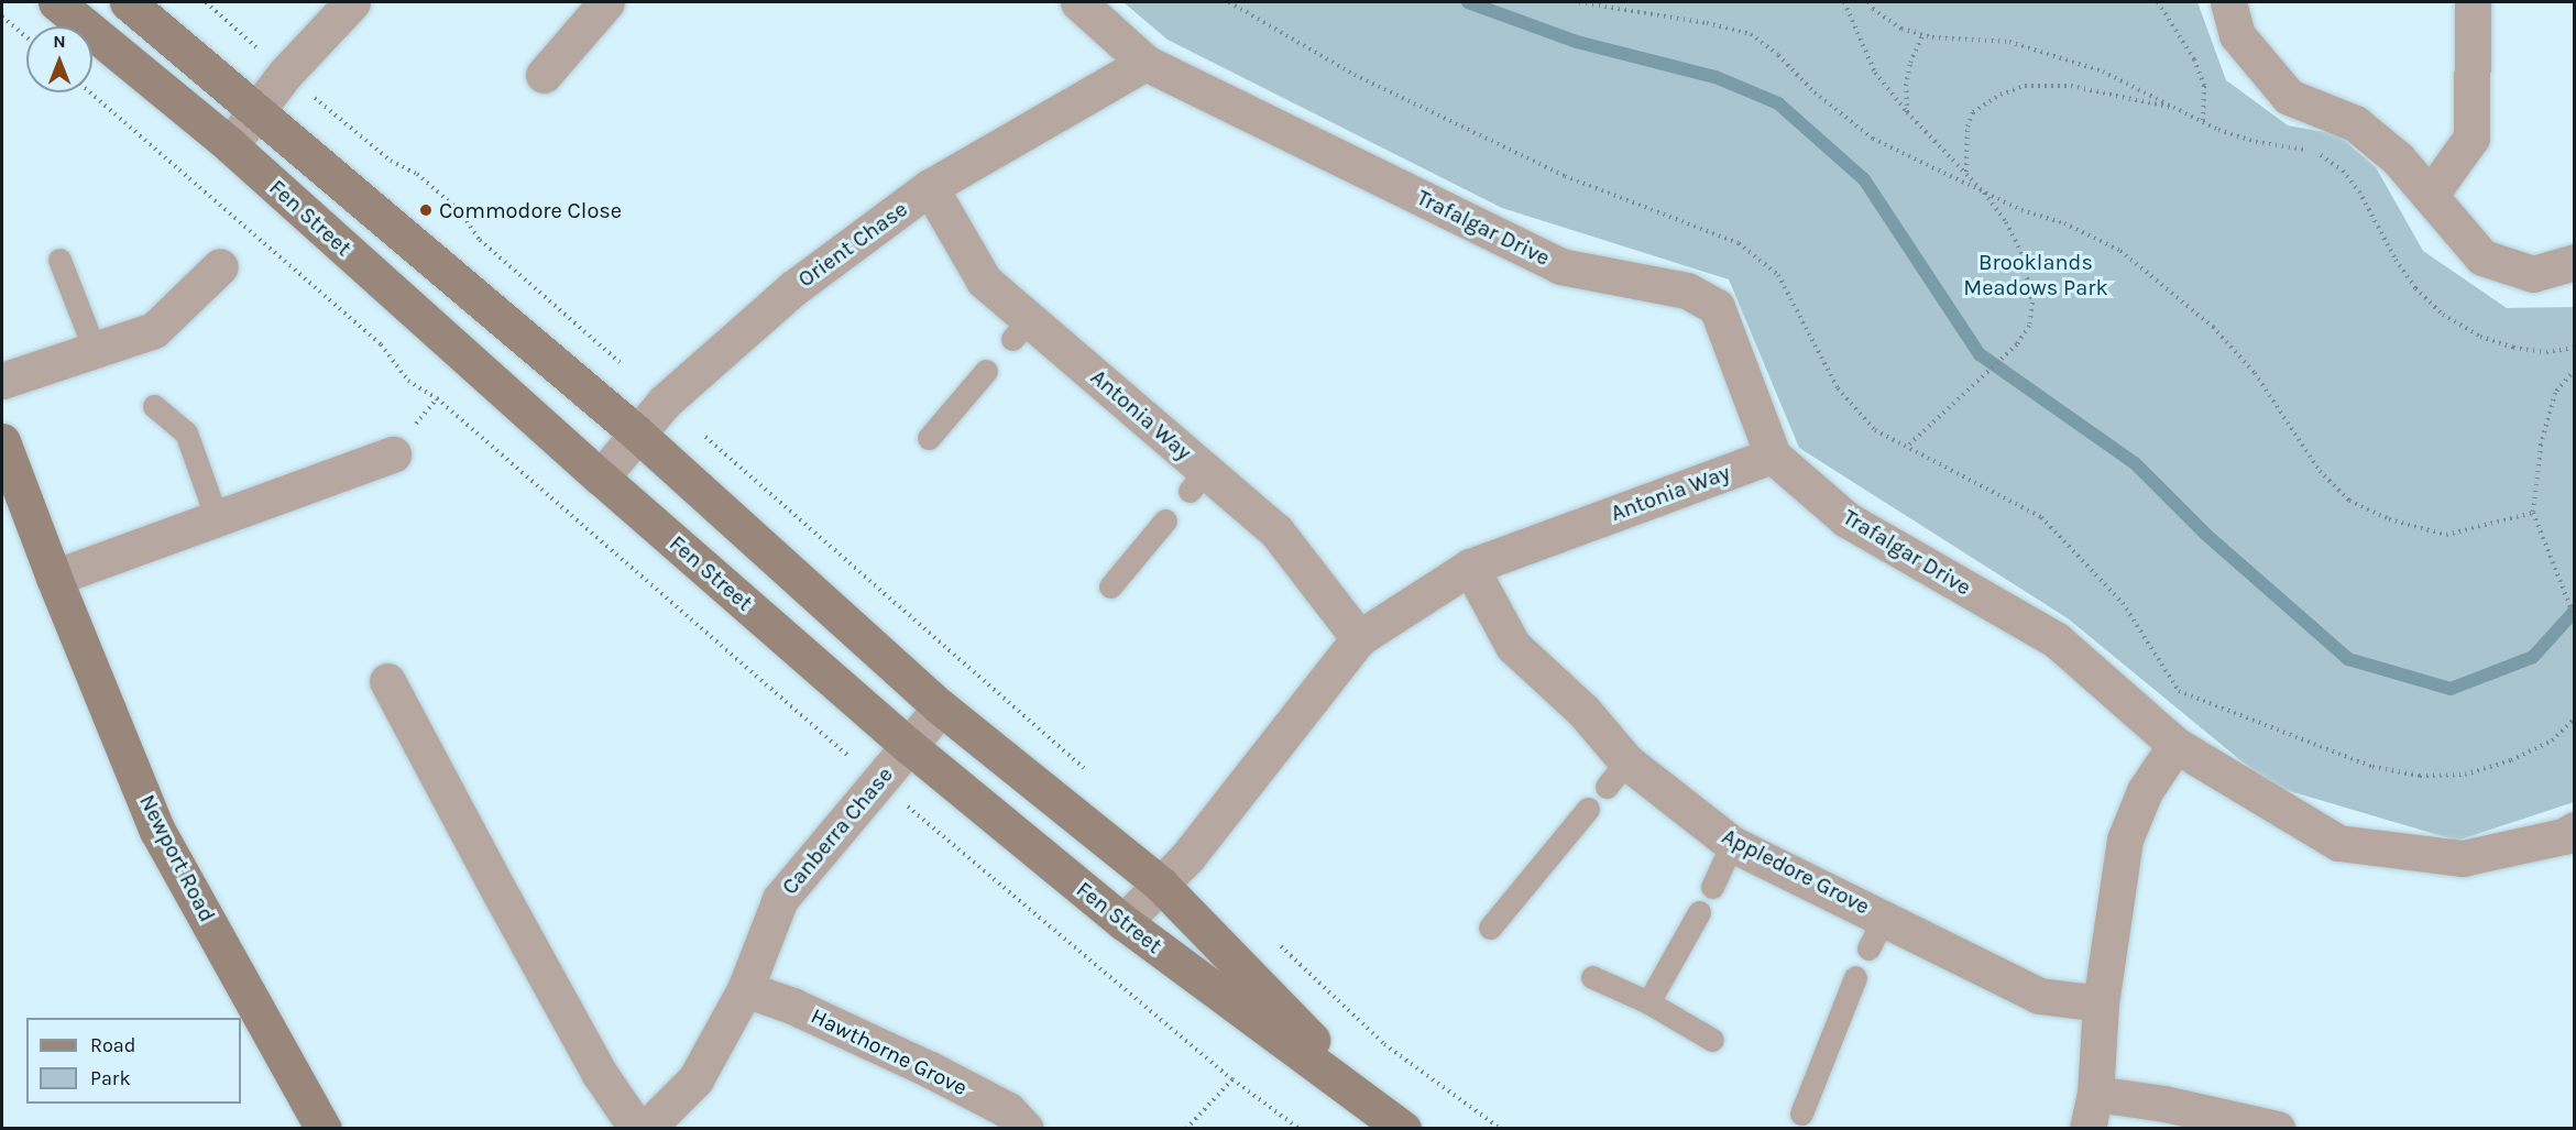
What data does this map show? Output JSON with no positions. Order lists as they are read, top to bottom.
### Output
{
  "streets": {
    "street": [
      "Fen Street",
      "Trafalgar Drive",
      "Orient Chase",
      "Antonia Way",
      "Canberra Chase",
      "Newport Road",
      "Appledore Grove",
      "Hawthorne Grove"
    ]
  },
  "crossings": [
    ["Fen Street", "Orient Chase"],
    ["Fen Street", "Antonia Way"],
    ["Fen Street", "Canberra Chase"],
    ["Trafalgar Drive", "Orient Chase"],
    ["Trafalgar Drive", "Antonia Way"],
    ["Orient Chase", "Antonia Way"],
    ["Antonia Way", "Appledore Grove"],
    ["Canberra Chase", "Hawthorne Grove"]
  ],
  "parks": ["Brooklands Meadows Park"],
  "places": ["Commodore Close"],
  "legend": ["Road", "Park"],
  "north": "top"
}
